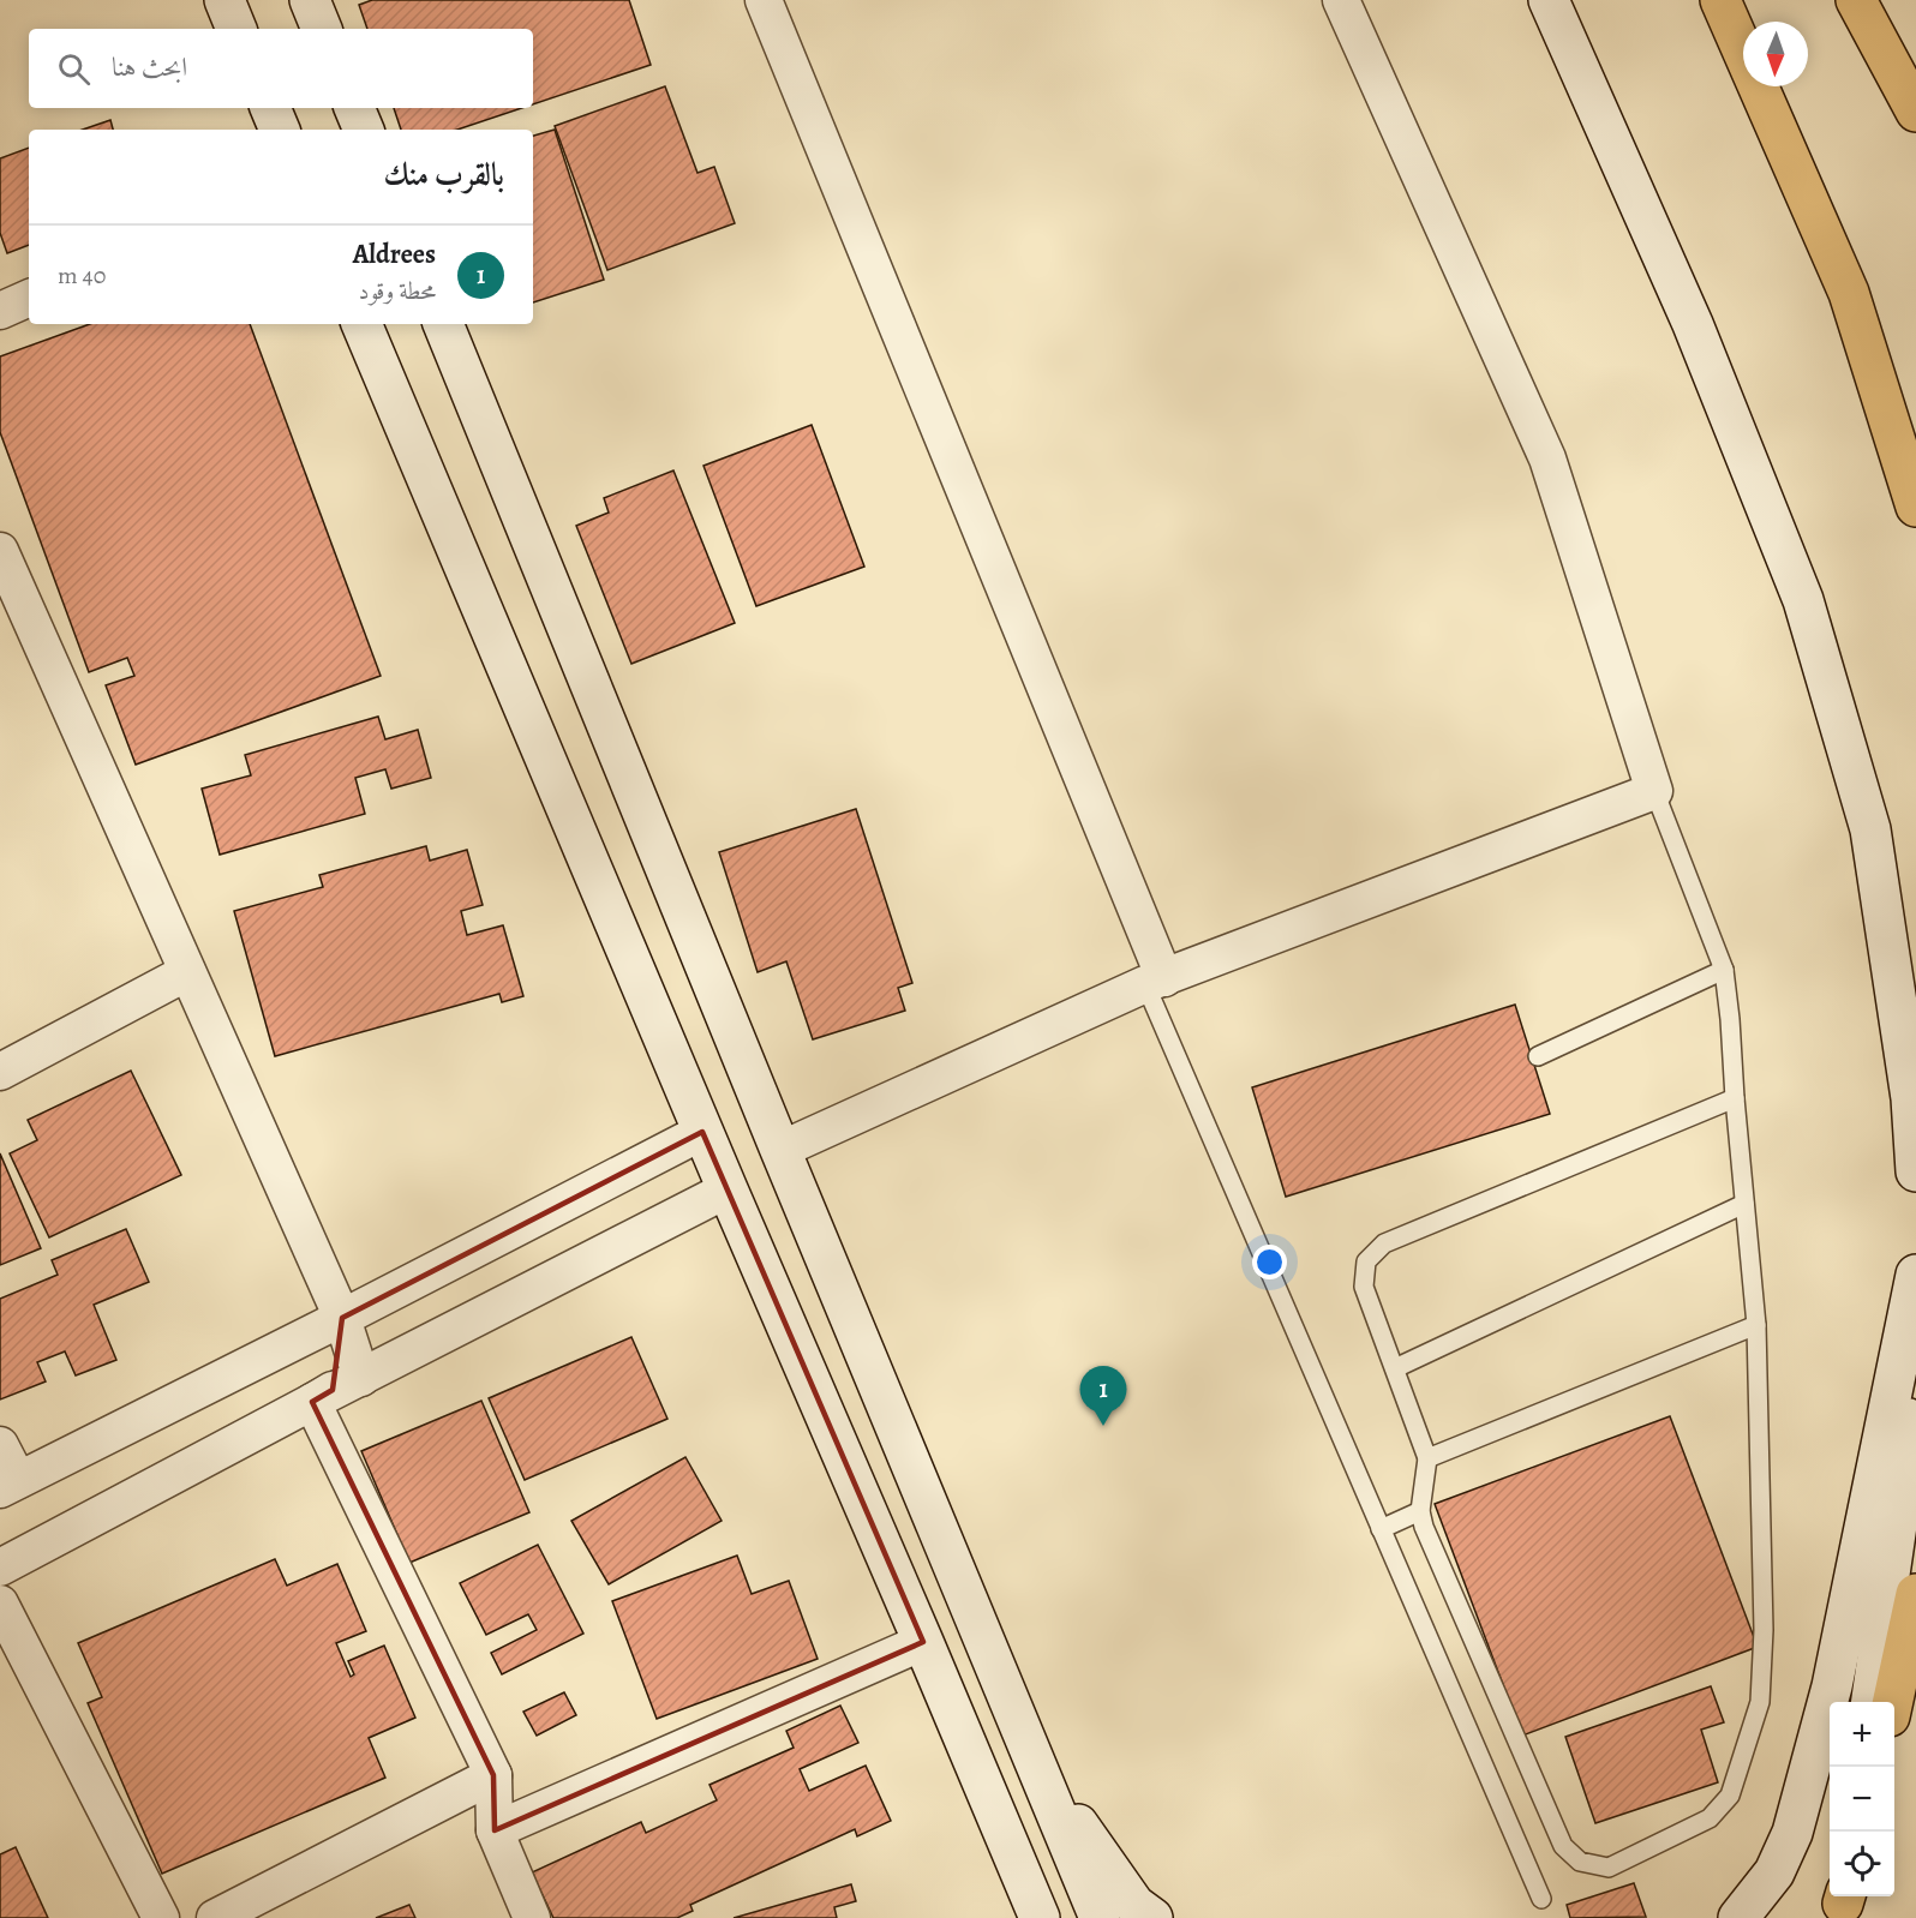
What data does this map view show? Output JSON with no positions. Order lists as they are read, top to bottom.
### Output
{
  "north": "bottom",
  "page": {
    "search": "ابحث هنا",
    "heading": "بالقرب منك",
    "list": [
      {
        "mark": "1",
        "name": "Aldrees",
        "note": "محطة وقود",
        "value": "40 m"
      }
    ],
    "pins": "1",
    "map_buttons": ["+", "−"]
  }
}
